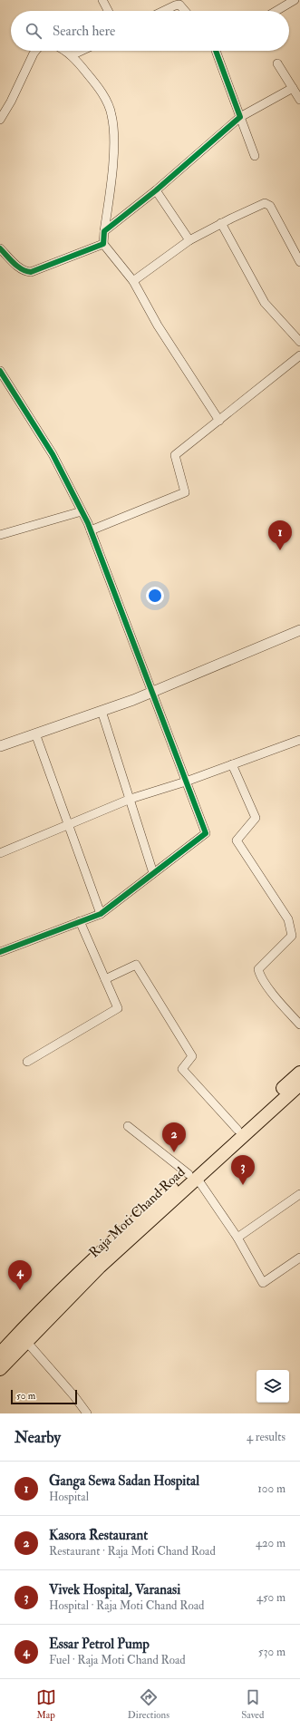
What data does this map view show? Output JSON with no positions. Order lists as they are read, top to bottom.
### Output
{
  "streets": {
    "main road": ["Raja Moti Chand Road"]
  },
  "scale_bar": "50 m",
  "page": {
    "search": "Search here",
    "pins": [
      "1",
      "2",
      "3",
      "4"
    ],
    "scale": "50 m",
    "heading": ["Nearby", "4 results"],
    "list": [
      {
        "mark": "1",
        "name": "Ganga Sewa Sadan Hospital",
        "note": "Hospital",
        "value": "100 m"
      },
      {
        "mark": "2",
        "name": "Kasora Restaurant",
        "note": "Restaurant · Raja Moti Chand Road",
        "value": "420 m"
      },
      {
        "mark": "3",
        "name": "Vivek Hospital, Varanasi",
        "note": "Hospital · Raja Moti Chand Road",
        "value": "450 m"
      },
      {
        "mark": "4",
        "name": "Essar Petrol Pump",
        "note": "Fuel · Raja Moti Chand Road",
        "value": "530 m"
      }
    ],
    "nav": ["Map", "Directions", "Saved"]
  }
}
